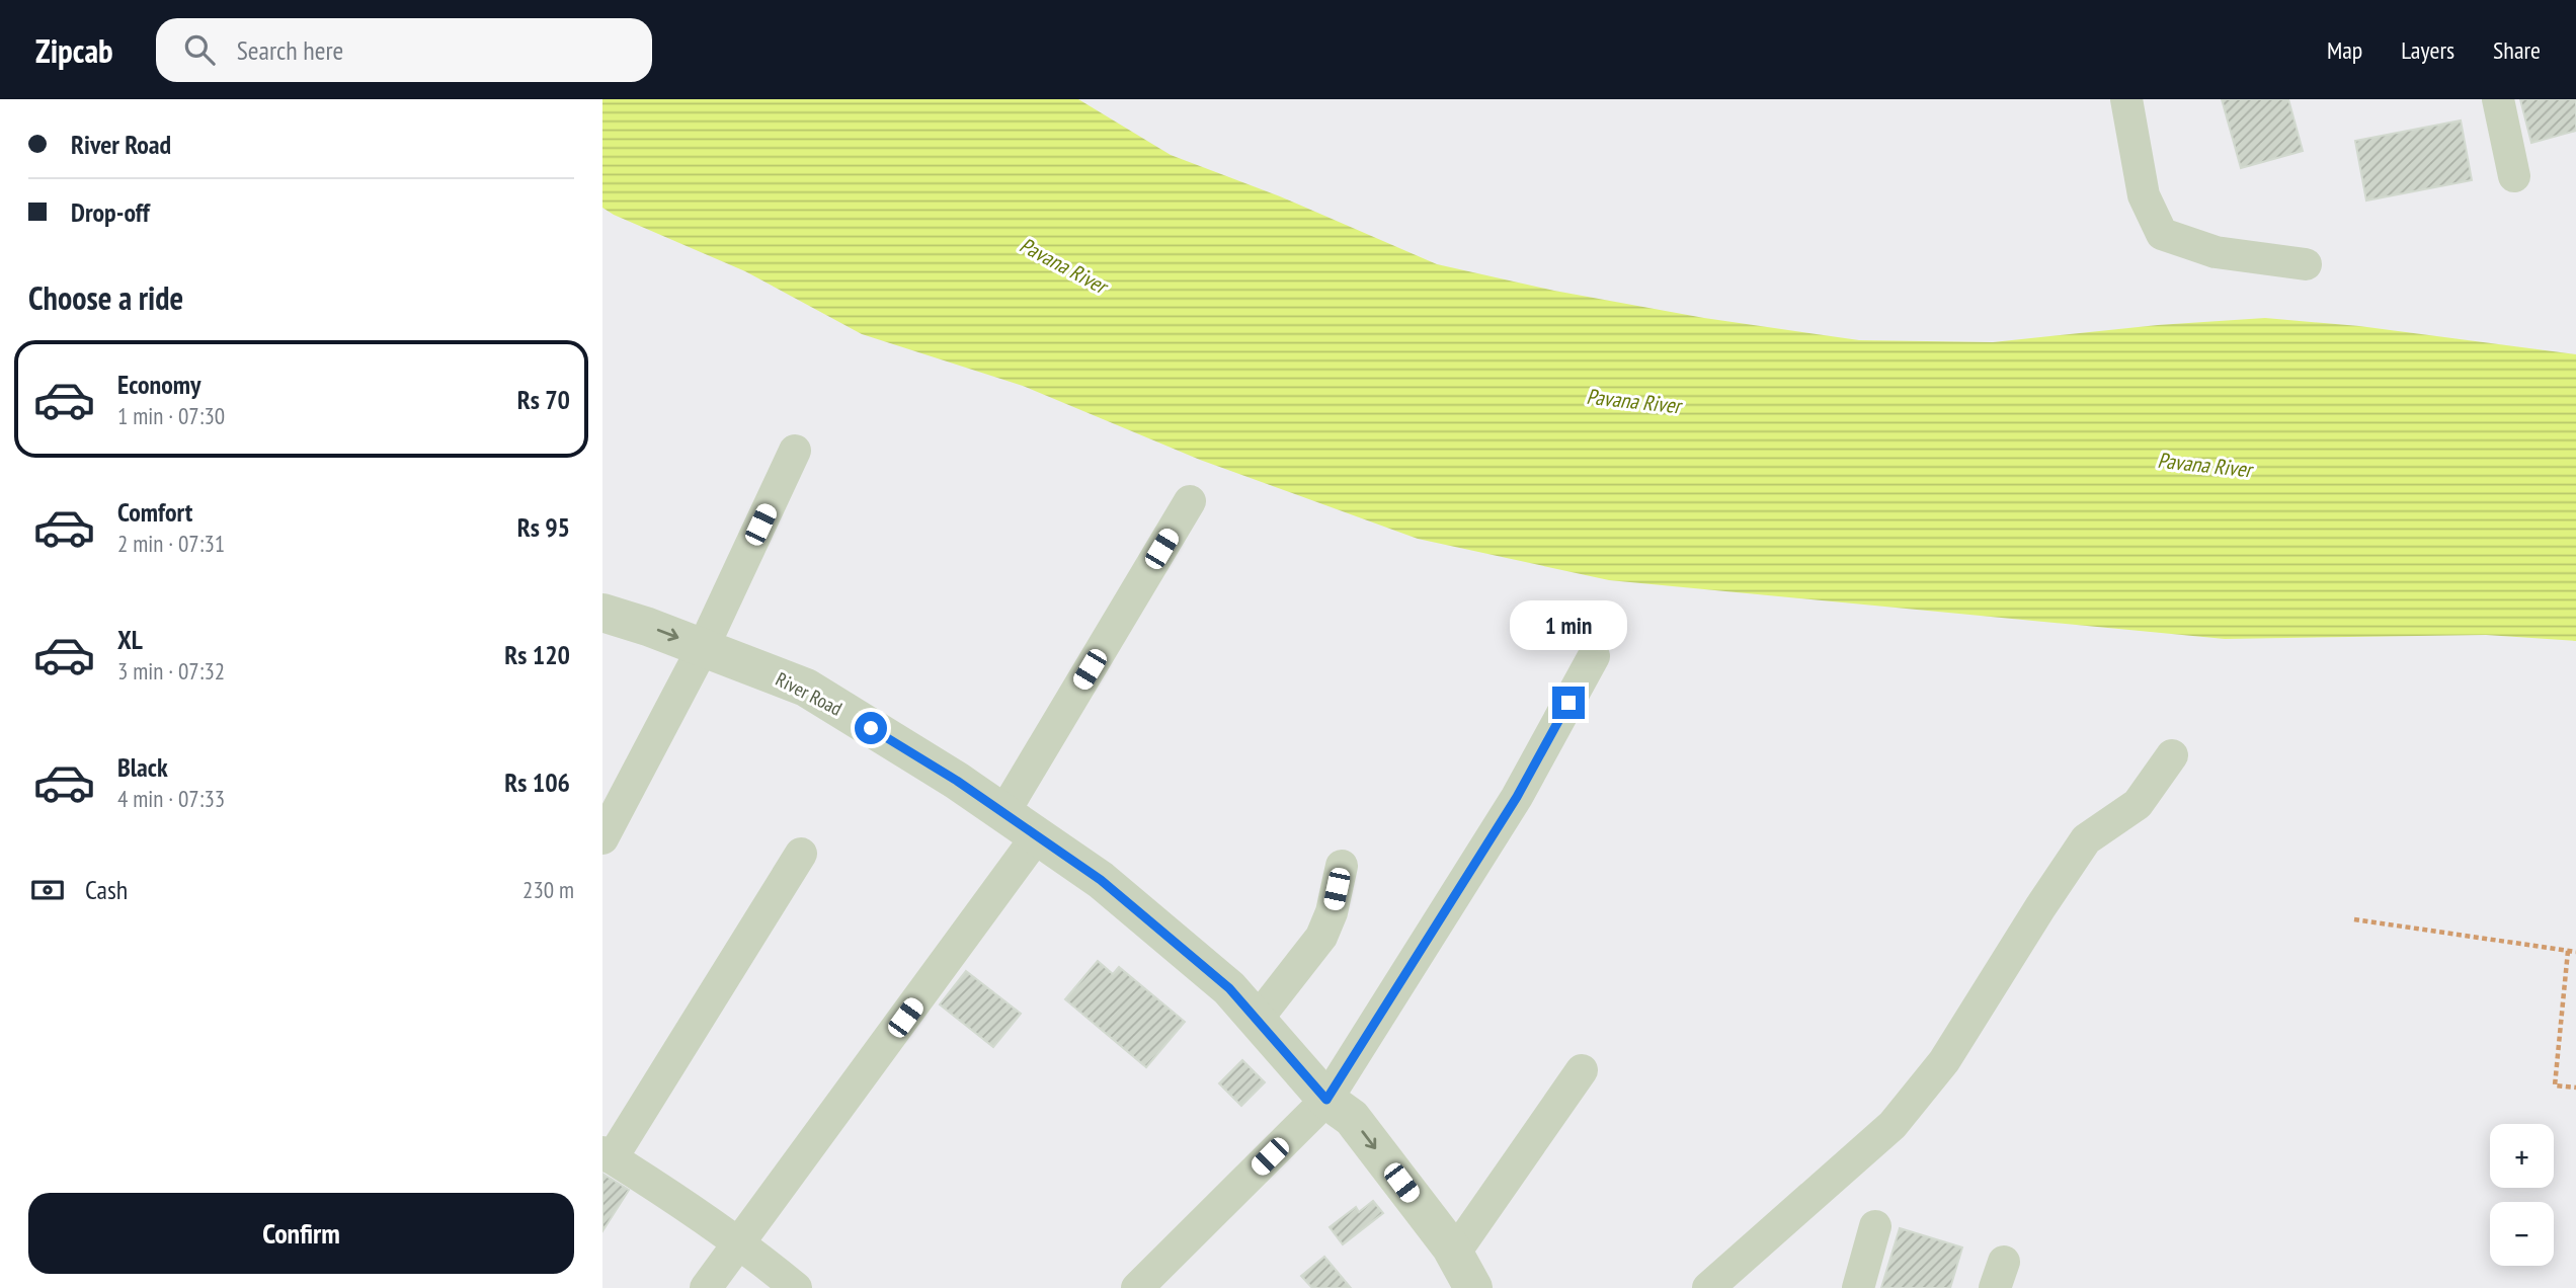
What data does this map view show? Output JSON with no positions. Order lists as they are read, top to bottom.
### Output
{
  "streets": {
    "street": ["River Road"]
  },
  "water": ["Pavana River"],
  "page": {
    "header": "Zipcab",
    "search": "Search here",
    "nav": ["Map", "Layers", "Share"],
    "banner": ["River Road", "Drop-off"],
    "heading": "Choose a ride",
    "list": [
      {
        "name": "Economy",
        "note": "1 min · 07:30",
        "value": "Rs 70"
      },
      {
        "name": "Comfort",
        "note": "2 min · 07:31",
        "value": "Rs 95"
      },
      {
        "name": "XL",
        "note": "3 min · 07:32",
        "value": "Rs 120"
      },
      {
        "name": "Black",
        "note": "4 min · 07:33",
        "value": "Rs 106"
      }
    ],
    "bubble": "1 min",
    "pay": ["Cash", "230 m"],
    "map_buttons": ["+", "−"],
    "buttons": "Confirm"
  }
}
